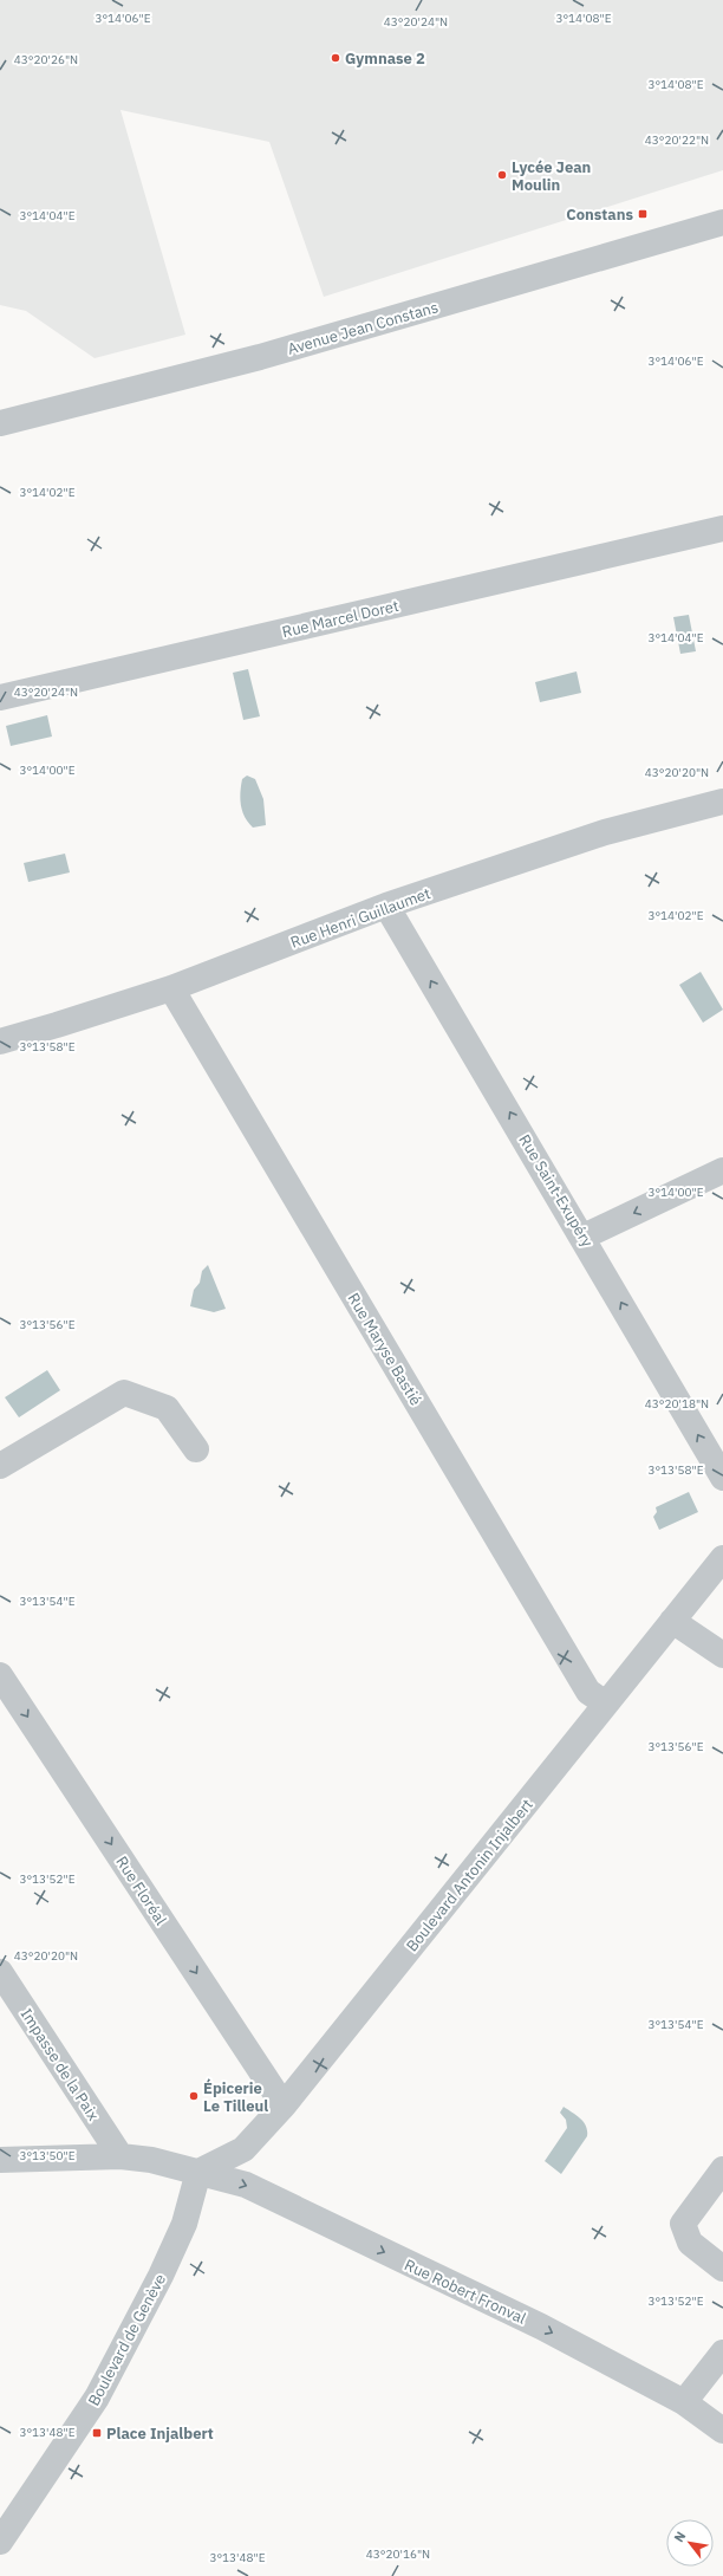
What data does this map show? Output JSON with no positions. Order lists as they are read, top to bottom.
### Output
{
  "streets": {
    "street": [
      "Avenue Jean Constans",
      "Rue Marcel Doret",
      "Rue Henri Guillaumet",
      "Rue Saint-Exupéry",
      "Rue Maryse Bastié",
      "Boulevard Antonin Injalbert",
      "Rue Floréal",
      "Impasse de la Paix",
      "Rue Robert Fronval",
      "Boulevard de Genève"
    ]
  },
  "crossings": [
    ["Rue Henri Guillaumet", "Rue Saint-Exupéry"],
    ["Rue Henri Guillaumet", "Rue Maryse Bastié"],
    ["Rue Maryse Bastié", "Boulevard Antonin Injalbert"],
    ["Boulevard Antonin Injalbert", "Rue Floréal"],
    ["Boulevard Antonin Injalbert", "Rue Robert Fronval"],
    ["Boulevard Antonin Injalbert", "Boulevard de Genève"],
    ["Impasse de la Paix", "Rue Robert Fronval"],
    ["Rue Robert Fronval", "Boulevard de Genève"]
  ],
  "one_way": ["Rue Saint-Exupéry", "Rue Floréal", "Rue Robert Fronval"],
  "places": {
    "other": ["Gymnase 2", "Lycée Jean Moulin", "Épicerie Le Tilleul"],
    "transit": ["Constans", "Place Injalbert"]
  },
  "north": "top left",
  "coordinates": [
    "3°14'06\"E",
    "3°14'08\"E",
    "43°20'24\"N",
    "43°20'26\"N",
    "43°20'22\"N",
    "3°14'04\"E",
    "3°14'02\"E",
    "3°14'00\"E",
    "43°20'20\"N",
    "3°13'58\"E",
    "3°13'56\"E",
    "43°20'18\"N",
    "3°13'54\"E",
    "3°13'52\"E",
    "3°13'50\"E",
    "3°13'48\"E",
    "43°20'16\"N"
  ]
}
